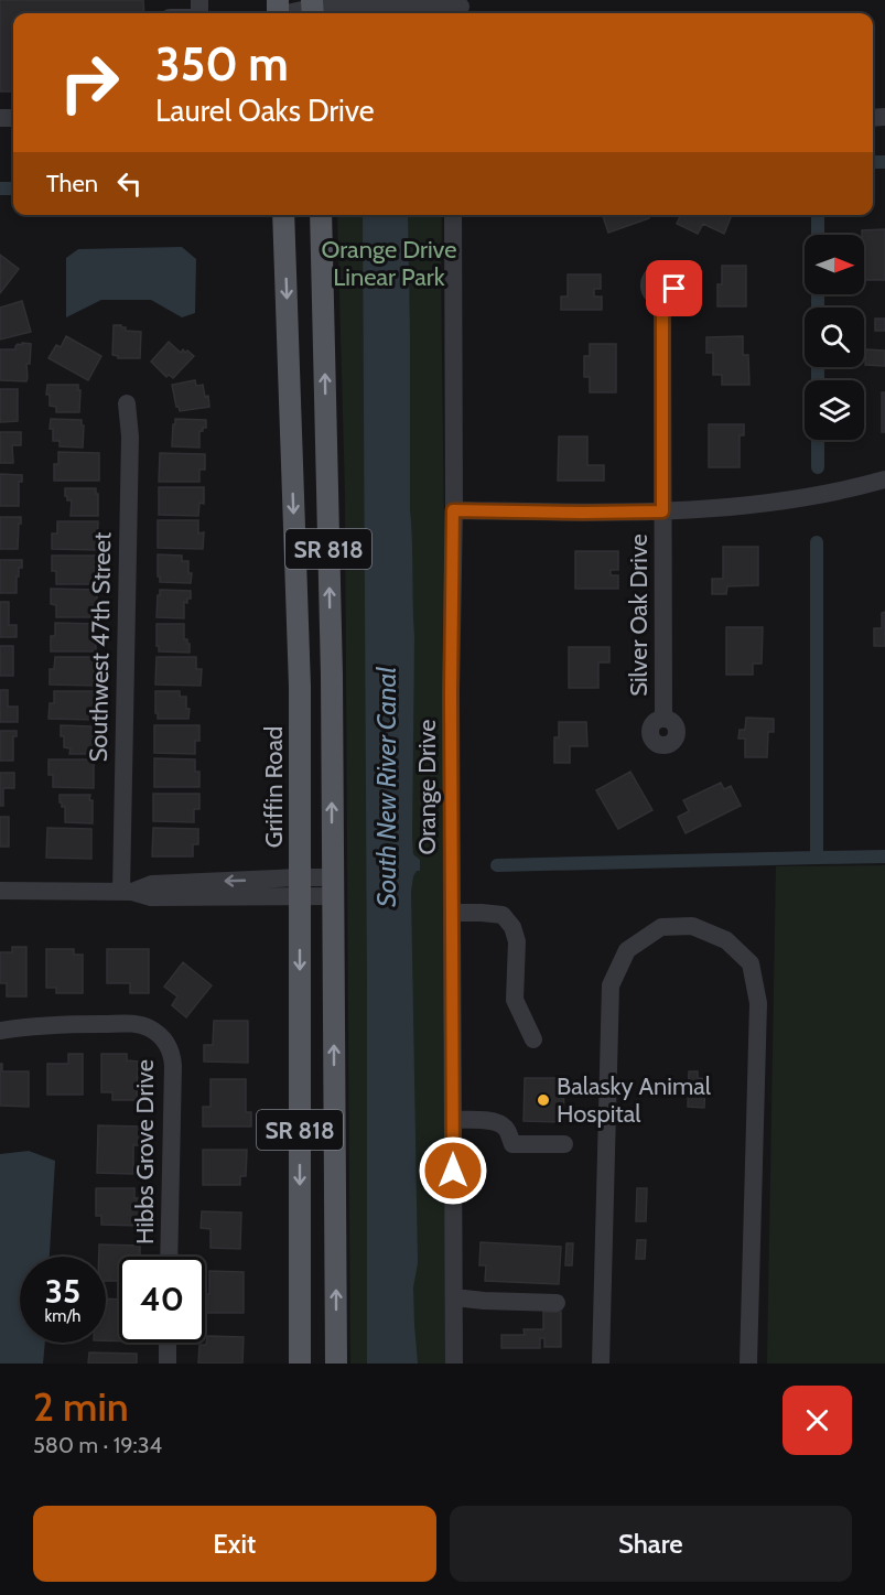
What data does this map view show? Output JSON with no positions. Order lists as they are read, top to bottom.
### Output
{
  "streets": {
    "main road": ["SR 818", "Griffin Road"],
    "street": [
      "Silver Oak Drive",
      "Southwest 47th Street",
      "Orange Drive",
      "Hibbs Grove Drive"
    ]
  },
  "water": ["South New River Canal"],
  "parks": ["Orange Drive Linear Park"],
  "places": ["Balasky Animal Hospital"],
  "north": "right",
  "page": {
    "turn": ["350 m", "Laurel Oaks Drive"],
    "then": "Then",
    "speed": "35 km/h",
    "limit": "40",
    "heading": ["2 min", "580 m · 19:34"],
    "buttons": ["Exit", "Share"]
  }
}
